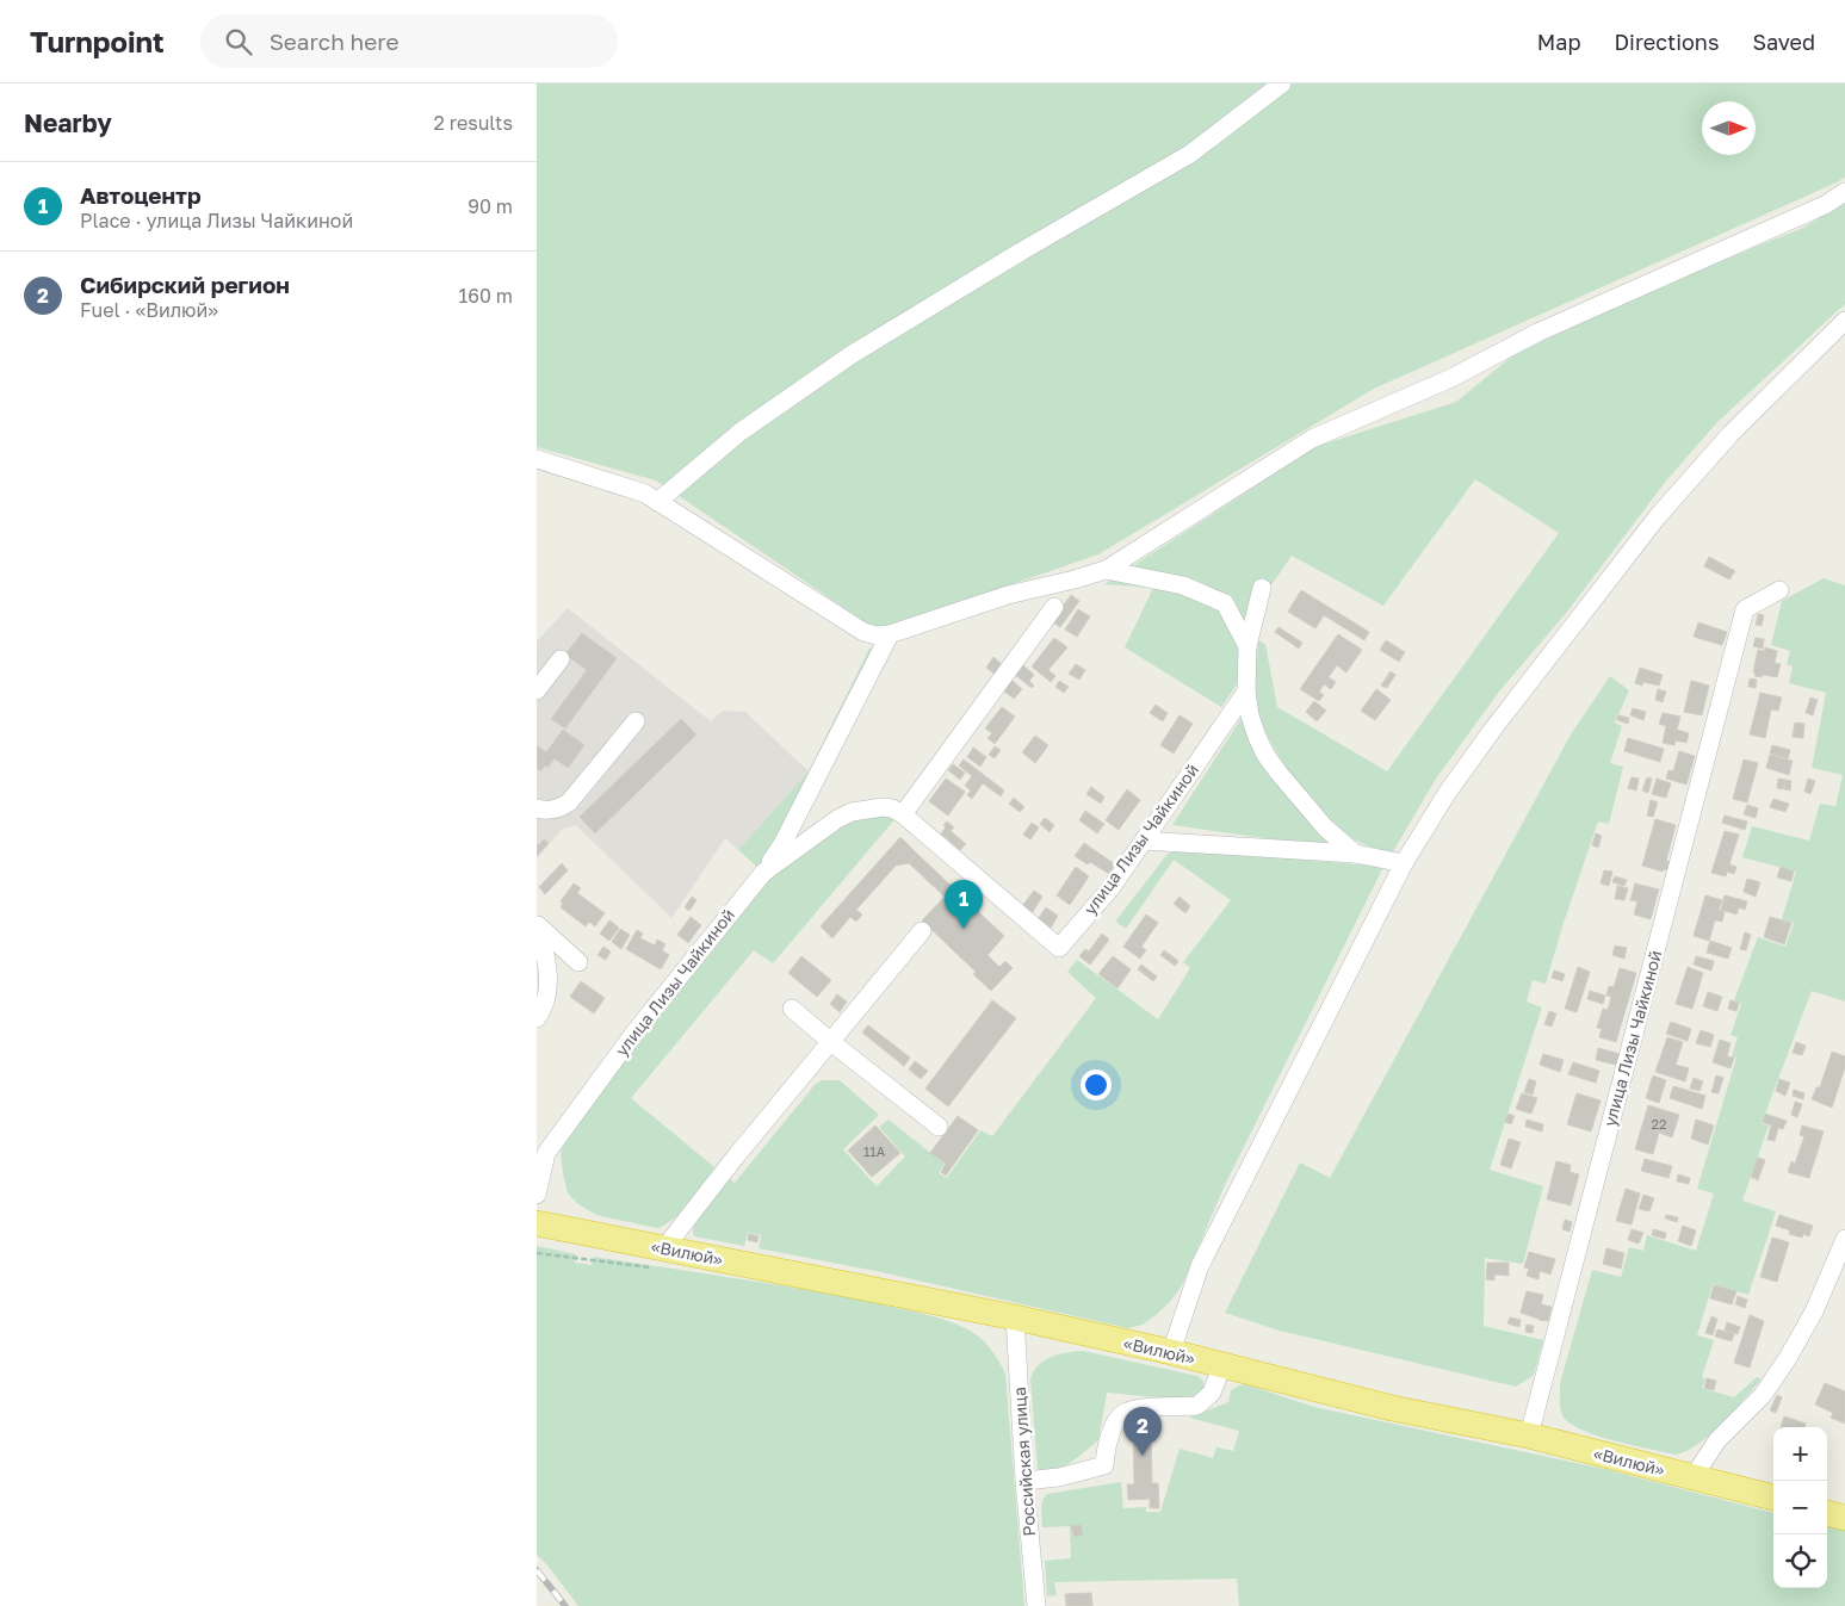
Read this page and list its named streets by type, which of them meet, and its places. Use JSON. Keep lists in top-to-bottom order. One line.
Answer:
{"streets":{"highway":["«Вилюй»"],"street":["улица Лизы Чайкиной","Российская улица"]},"crossings":[["улица Лизы Чайкиной","«Вилюй»"],["«Вилюй»","Российская улица"]],"house_numbers":["22","11А"],"north":"right","page":{"header":"Turnpoint","search":"Search here","nav":["Map","Directions","Saved"],"heading":["Nearby","2 results"],"list":[{"mark":"1","name":"Автоцентр","note":"Place · улица Лизы Чайкиной","value":"90 m"},{"mark":"2","name":"Сибирский регион","note":"Fuel · «Вилюй»","value":"160 m"}],"pins":["1","2"],"map_buttons":["+","−"]}}
